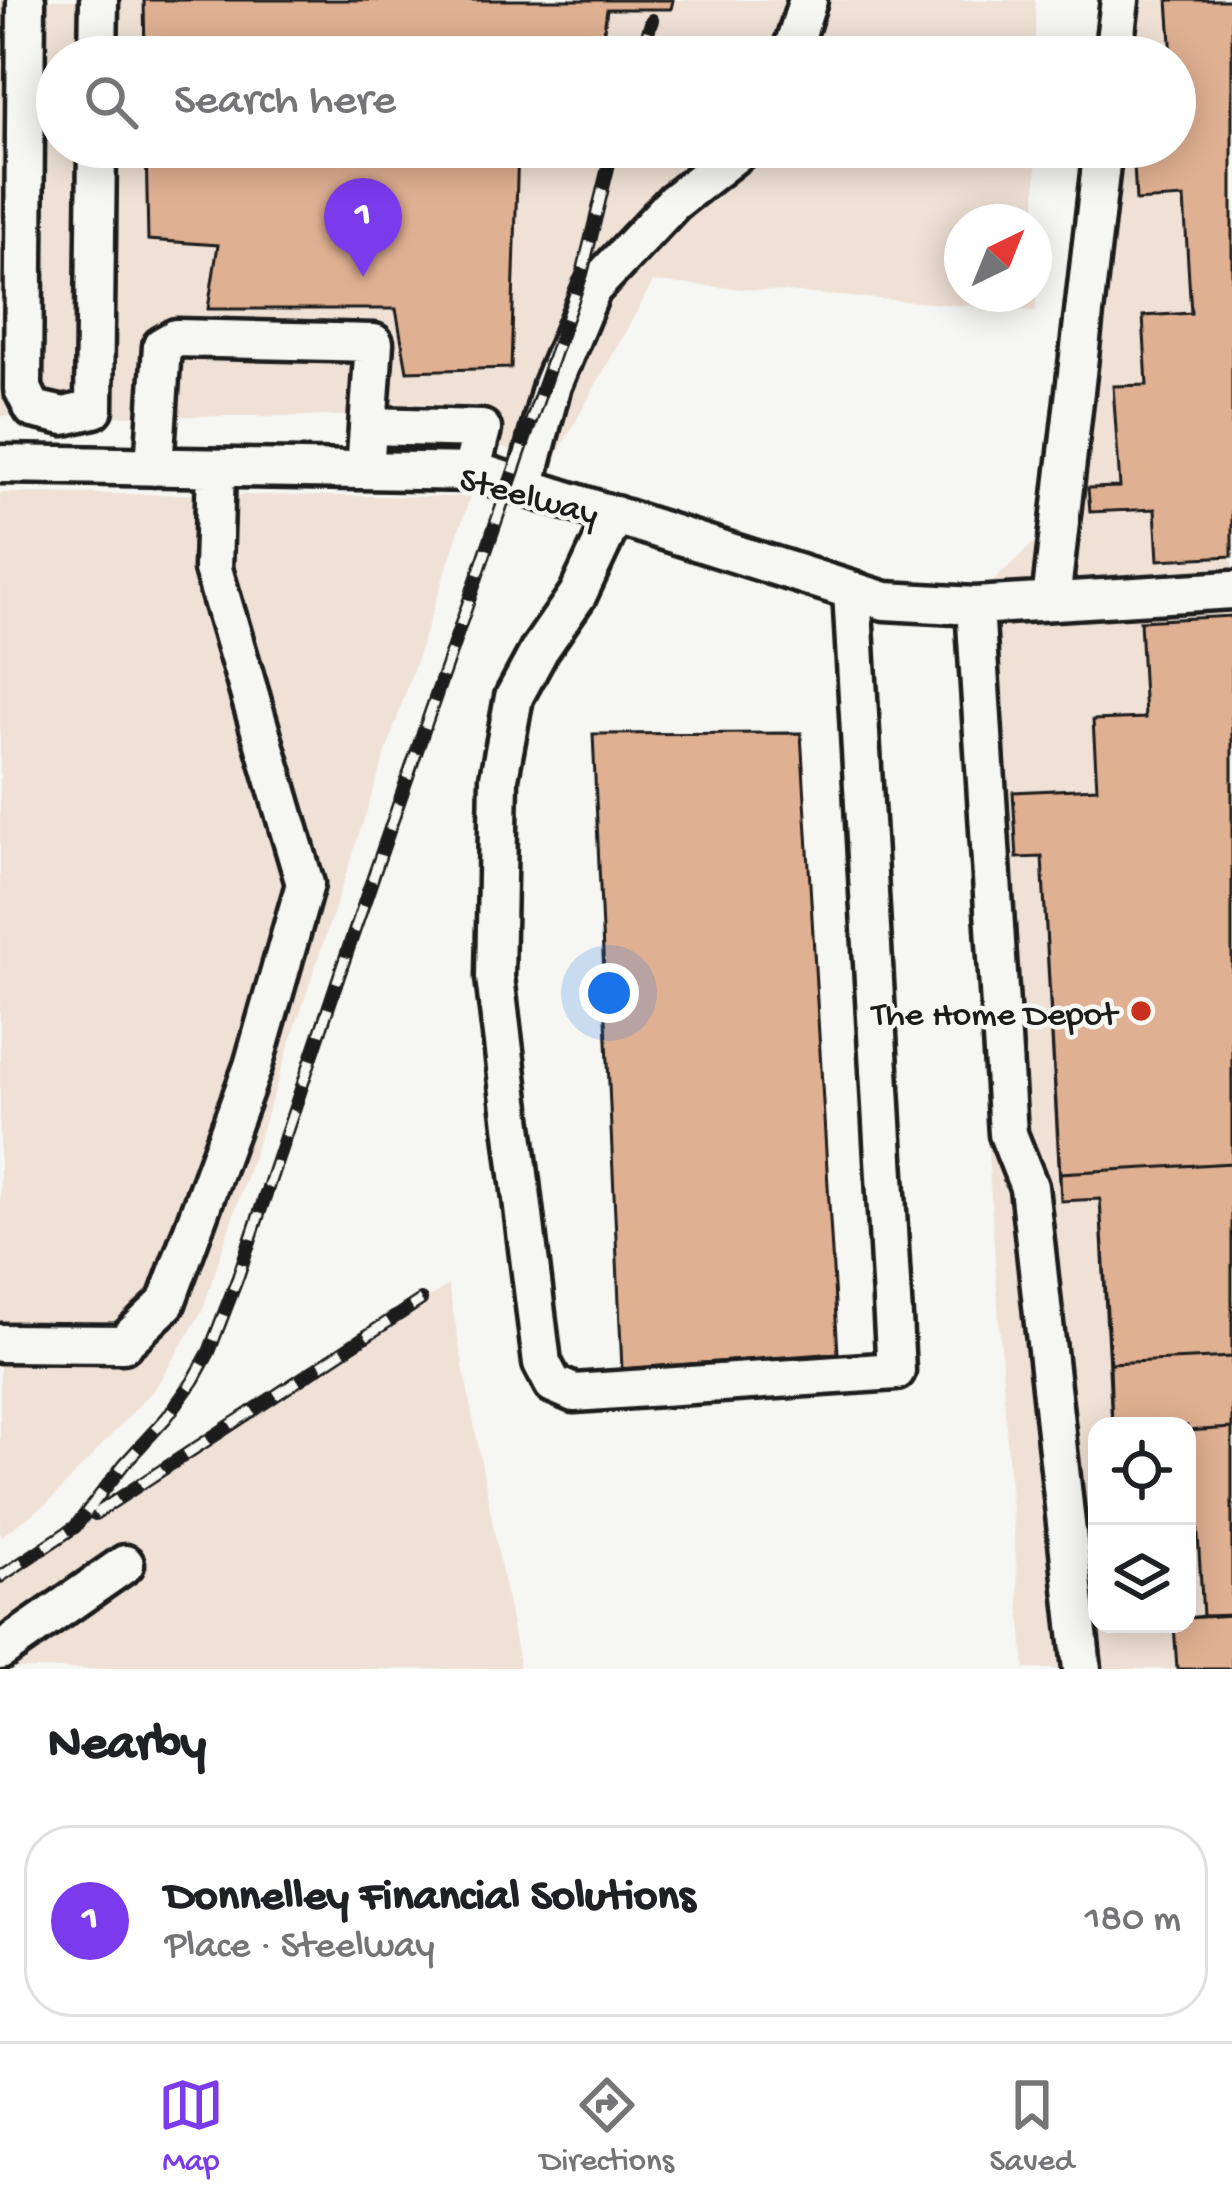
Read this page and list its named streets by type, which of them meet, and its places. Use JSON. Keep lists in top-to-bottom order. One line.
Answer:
{"streets":{"street":["Steelway"]},"places":["The Home Depot"],"north":"top right","page":{"search":"Search here","pins":"1","heading":"Nearby","list":[{"mark":"1","name":"Donnelley Financial Solutions","note":"Place · Steelway","value":"180 m"}],"nav":["Map","Directions","Saved"]}}
